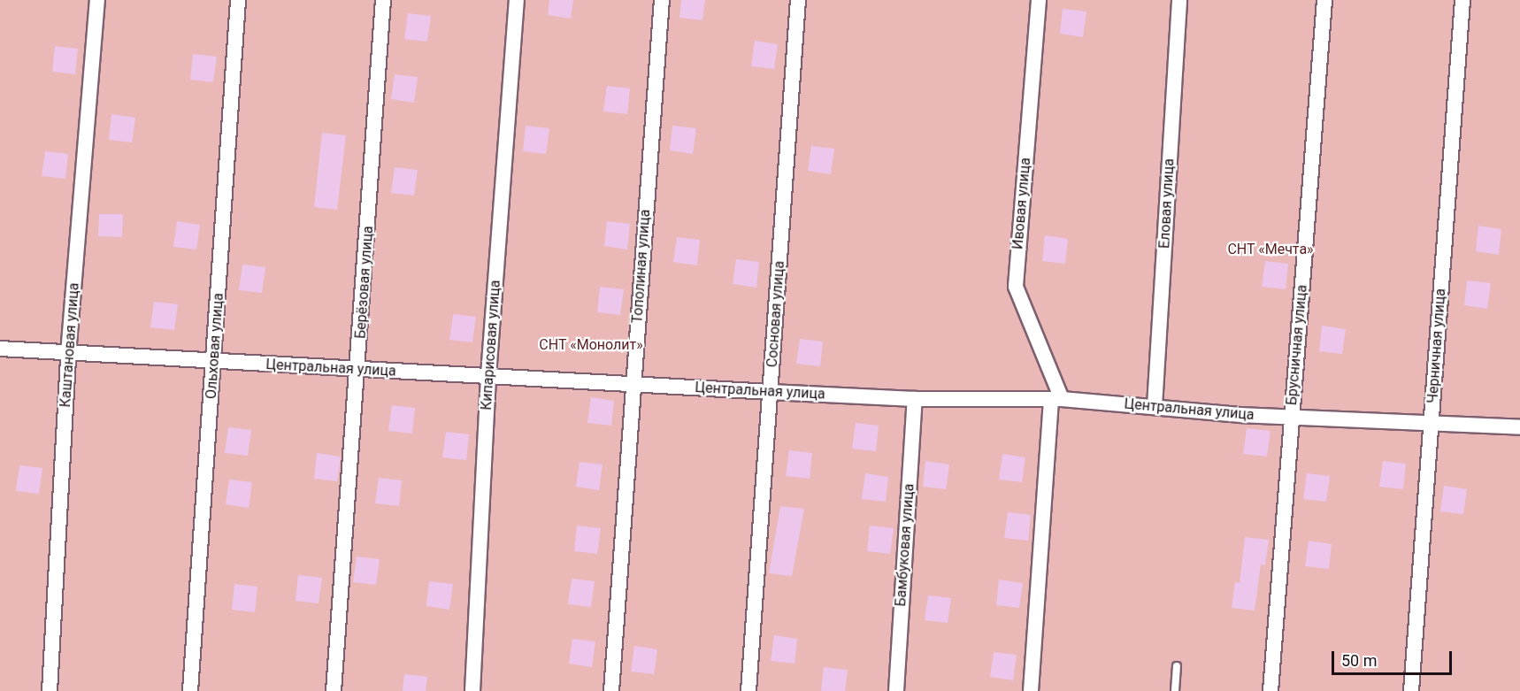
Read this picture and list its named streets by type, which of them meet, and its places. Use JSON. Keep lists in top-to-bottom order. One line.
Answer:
{"streets":{"street":["Ивовая улица","Еловая улица","Тополиная улица","Берёзовая улица","Сосновая улица","Каштановая улица","Кипарисовая улица","Брусничная улица","Ольховая улица","Черничная улица","Центральная улица","Бамбуковая улица"]},"crossings":[["Ивовая улица","Центральная улица"],["Еловая улица","Центральная улица"],["Тополиная улица","Центральная улица"],["Берёзовая улица","Центральная улица"],["Сосновая улица","Центральная улица"],["Каштановая улица","Центральная улица"],["Кипарисовая улица","Центральная улица"],["Брусничная улица","Центральная улица"],["Ольховая улица","Центральная улица"],["Черничная улица","Центральная улица"],["Центральная улица","Бамбуковая улица"]],"parks":["СНТ «Мечта»","СНТ «Монолит»"],"scale_bar":"50 m"}
